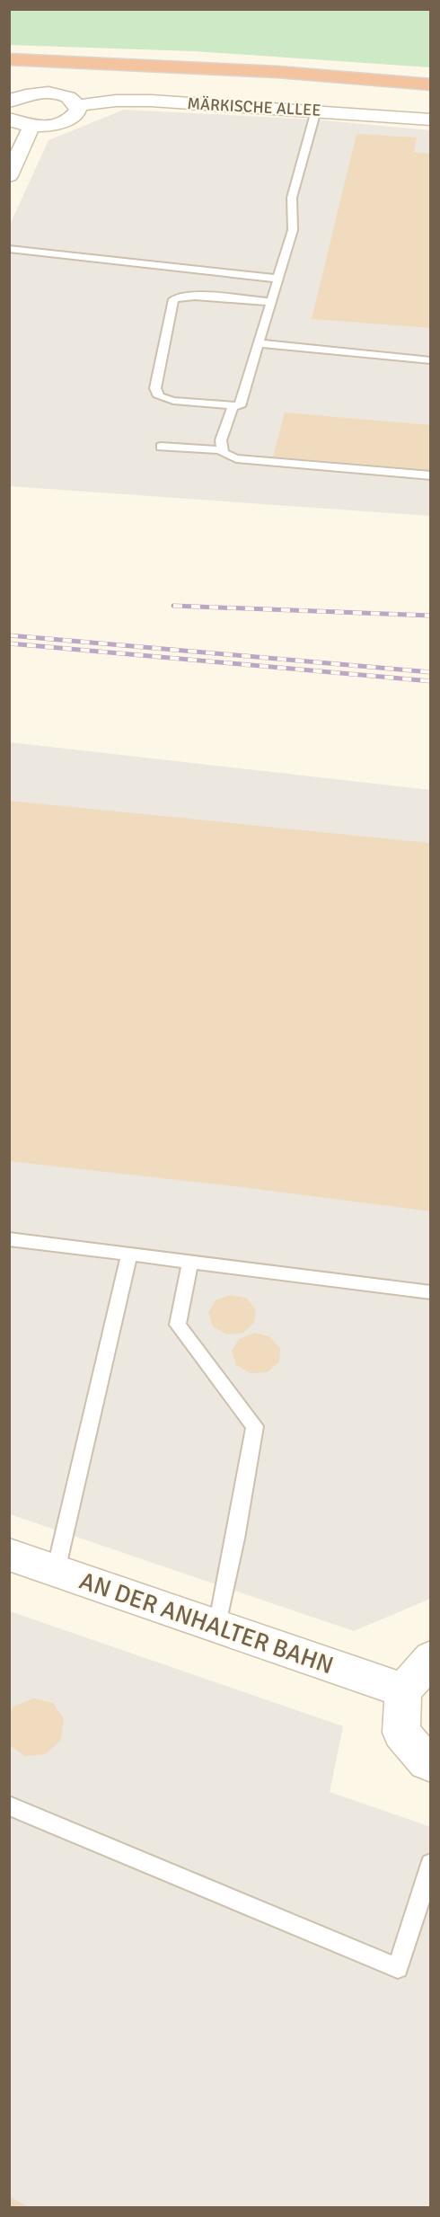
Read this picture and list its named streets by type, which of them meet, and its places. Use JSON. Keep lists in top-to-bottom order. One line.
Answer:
{"streets":{"street":["MÄRKISCHE ALLEE","AN DER ANHALTER BAHN"]}}
